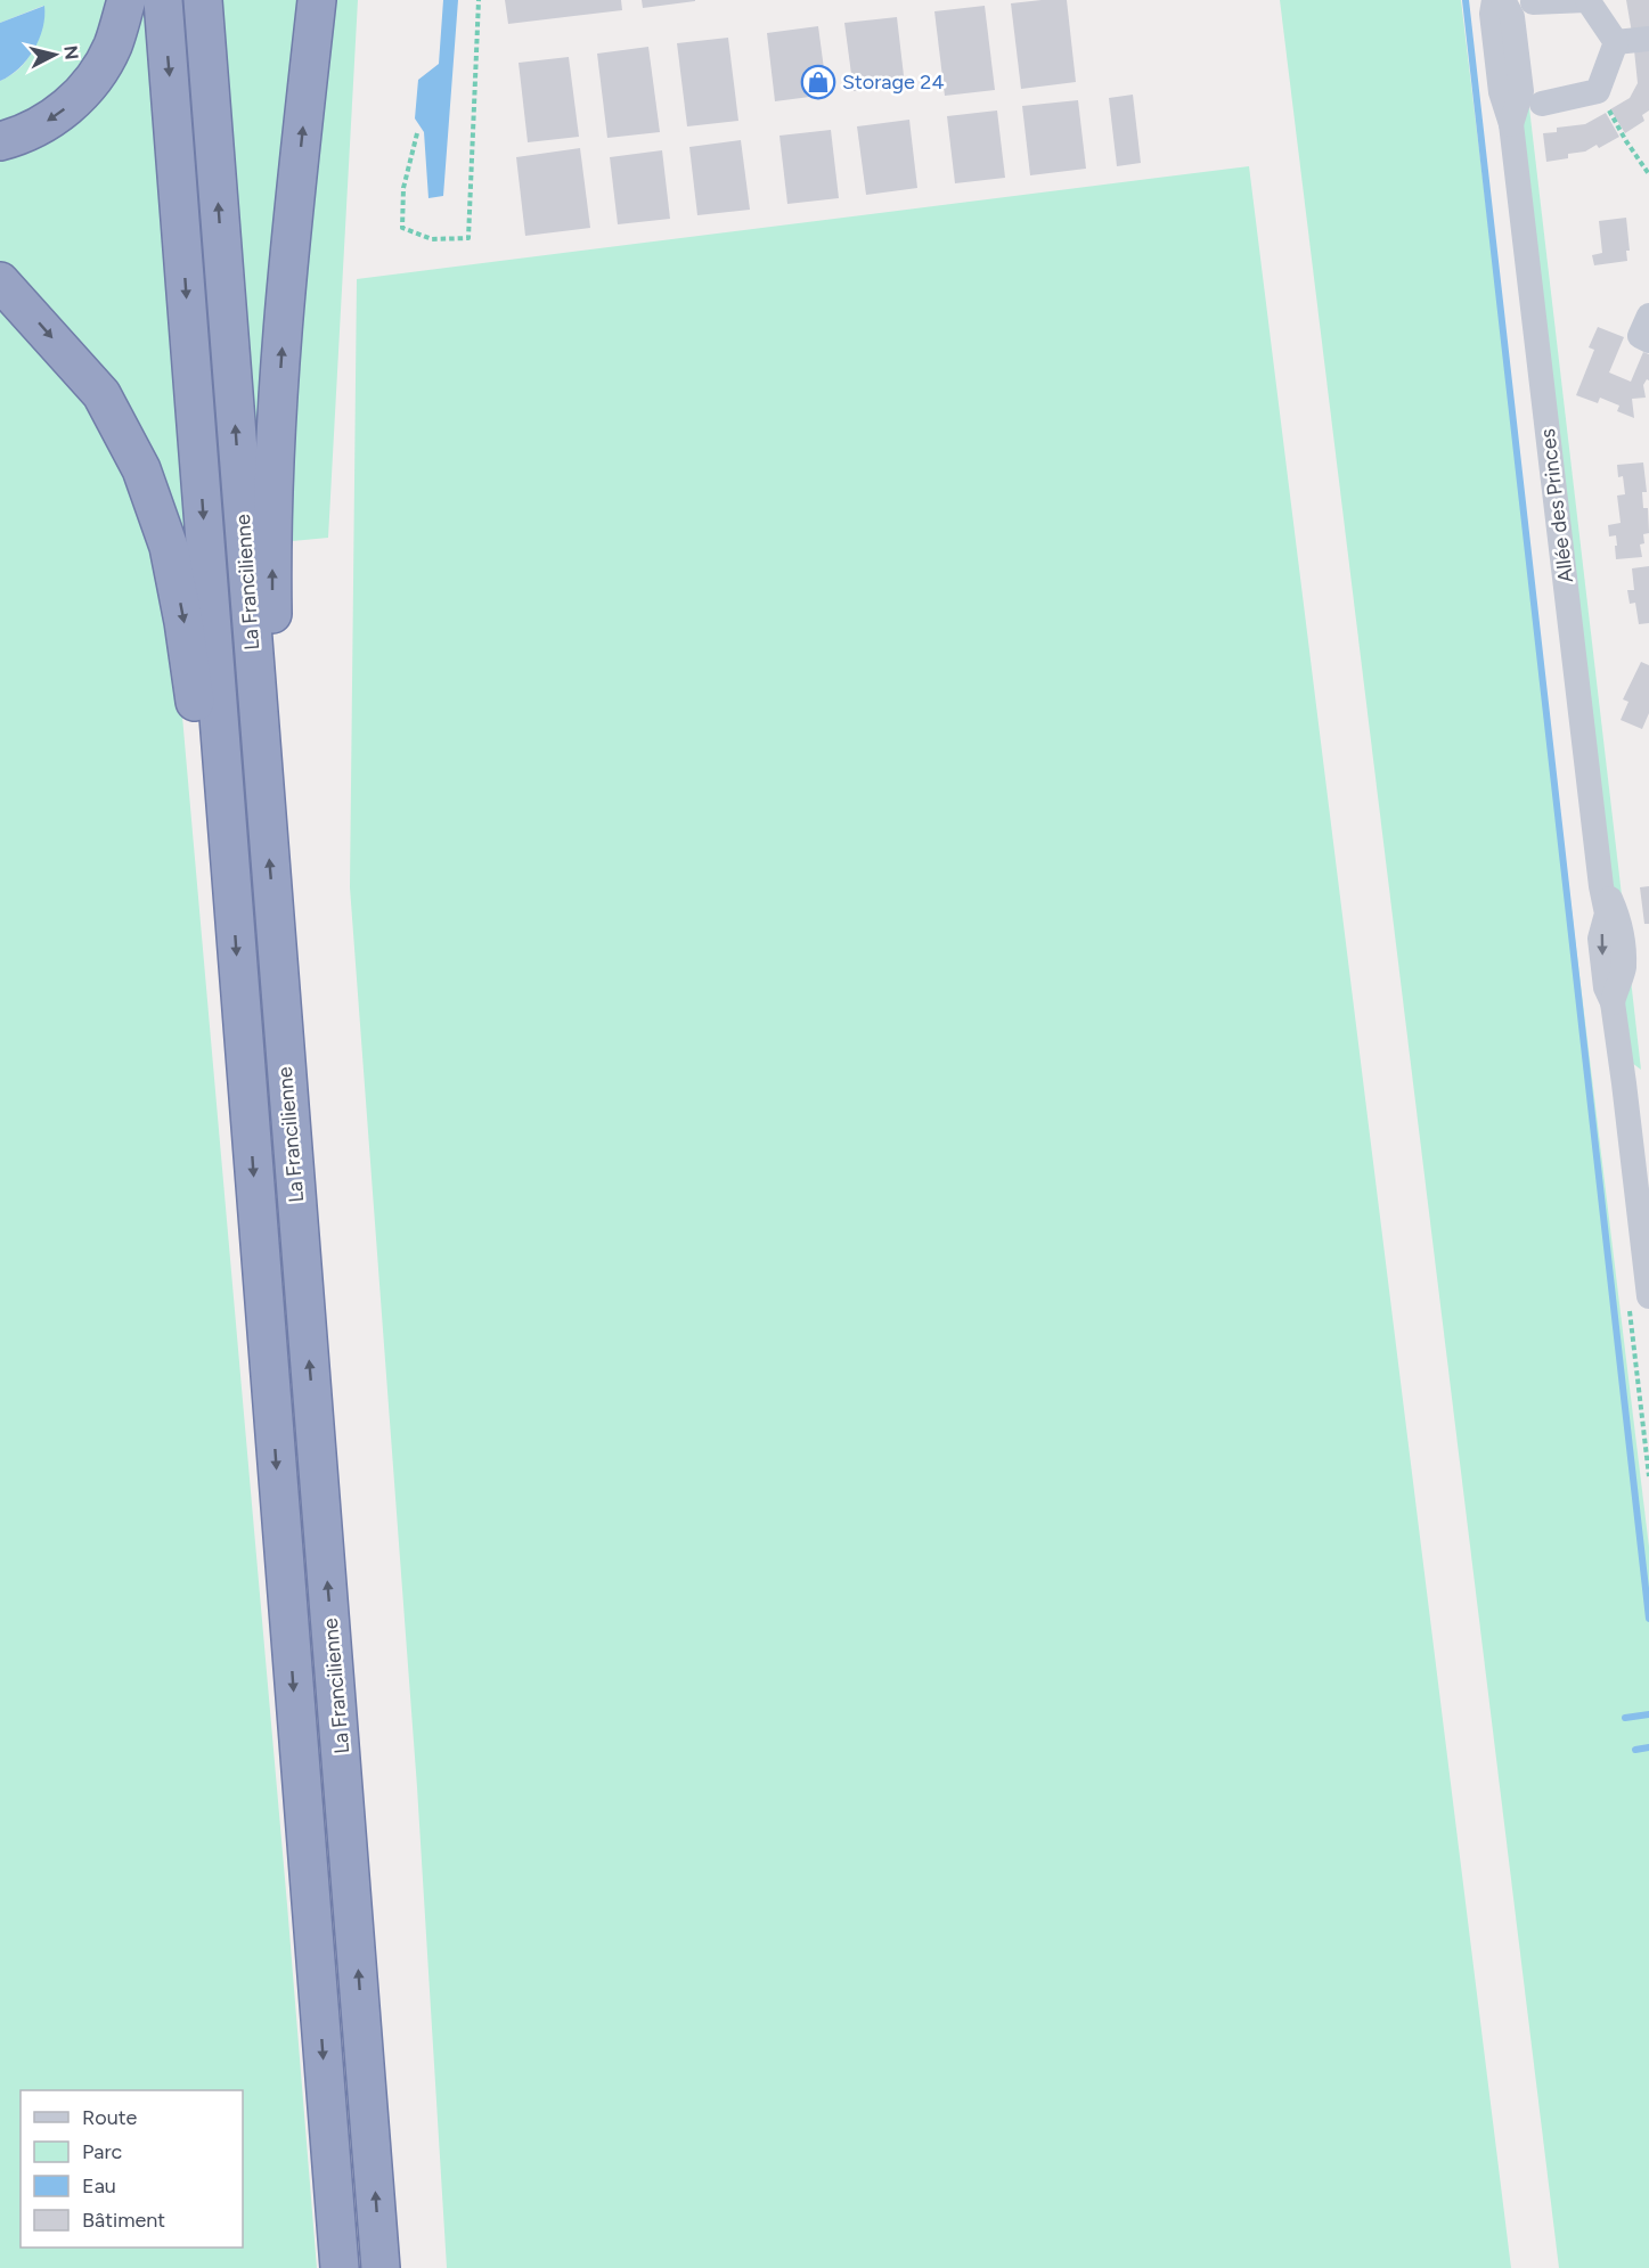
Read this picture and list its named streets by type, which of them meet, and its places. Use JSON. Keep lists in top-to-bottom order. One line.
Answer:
{"streets":{"highway":["La Francilienne"],"street":["Allée des Princes"]},"places":{"shop":["Storage 24"]},"legend":["Route","Parc","Eau","Bâtiment"],"north":"right"}
